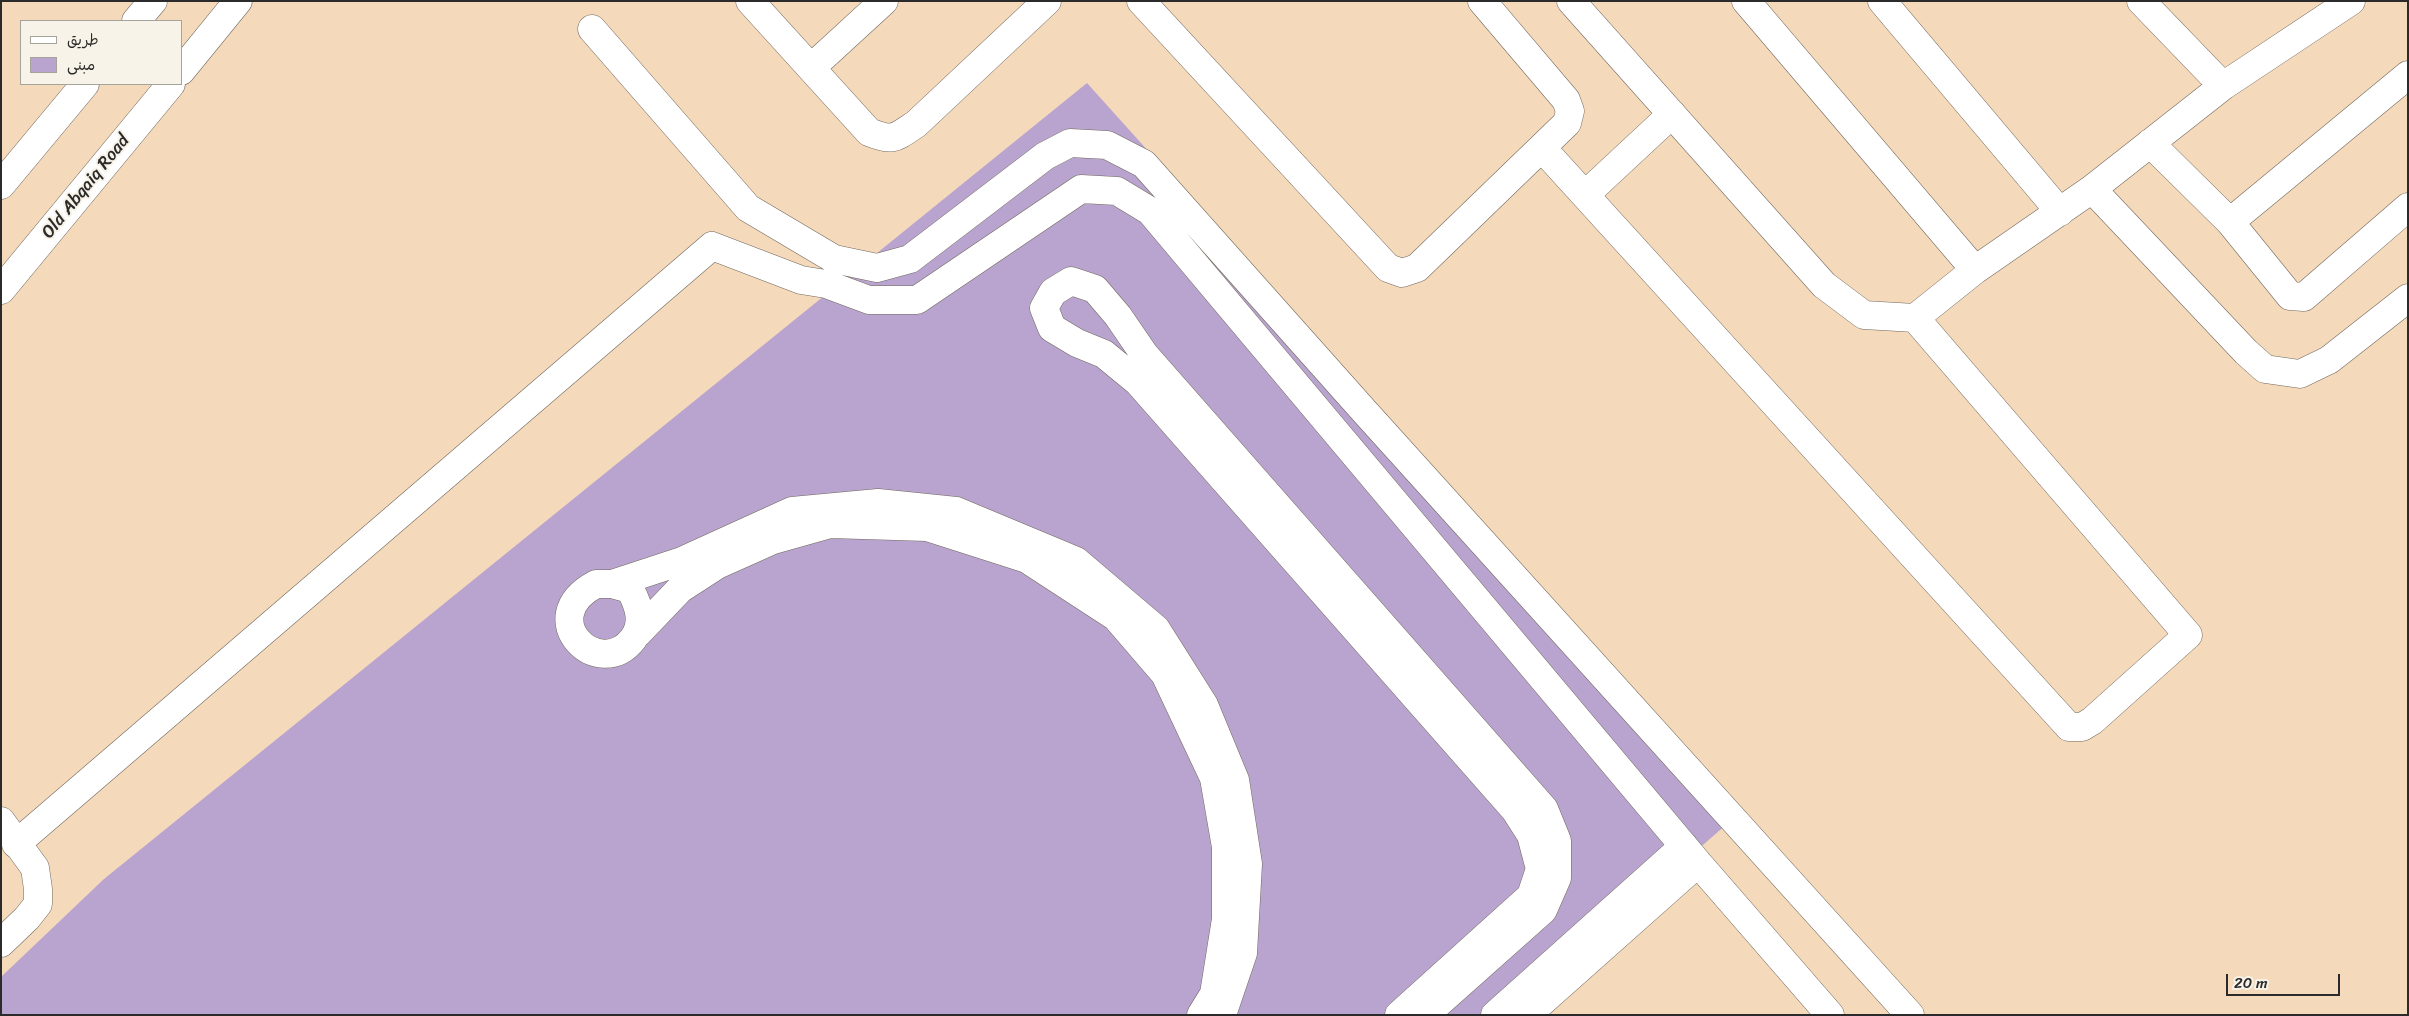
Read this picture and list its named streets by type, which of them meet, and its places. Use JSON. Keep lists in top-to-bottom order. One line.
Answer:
{"streets":{"main road":["Old Abqaiq Road"]},"legend":["طريق","مبنى"],"scale_bar":"20 m"}
